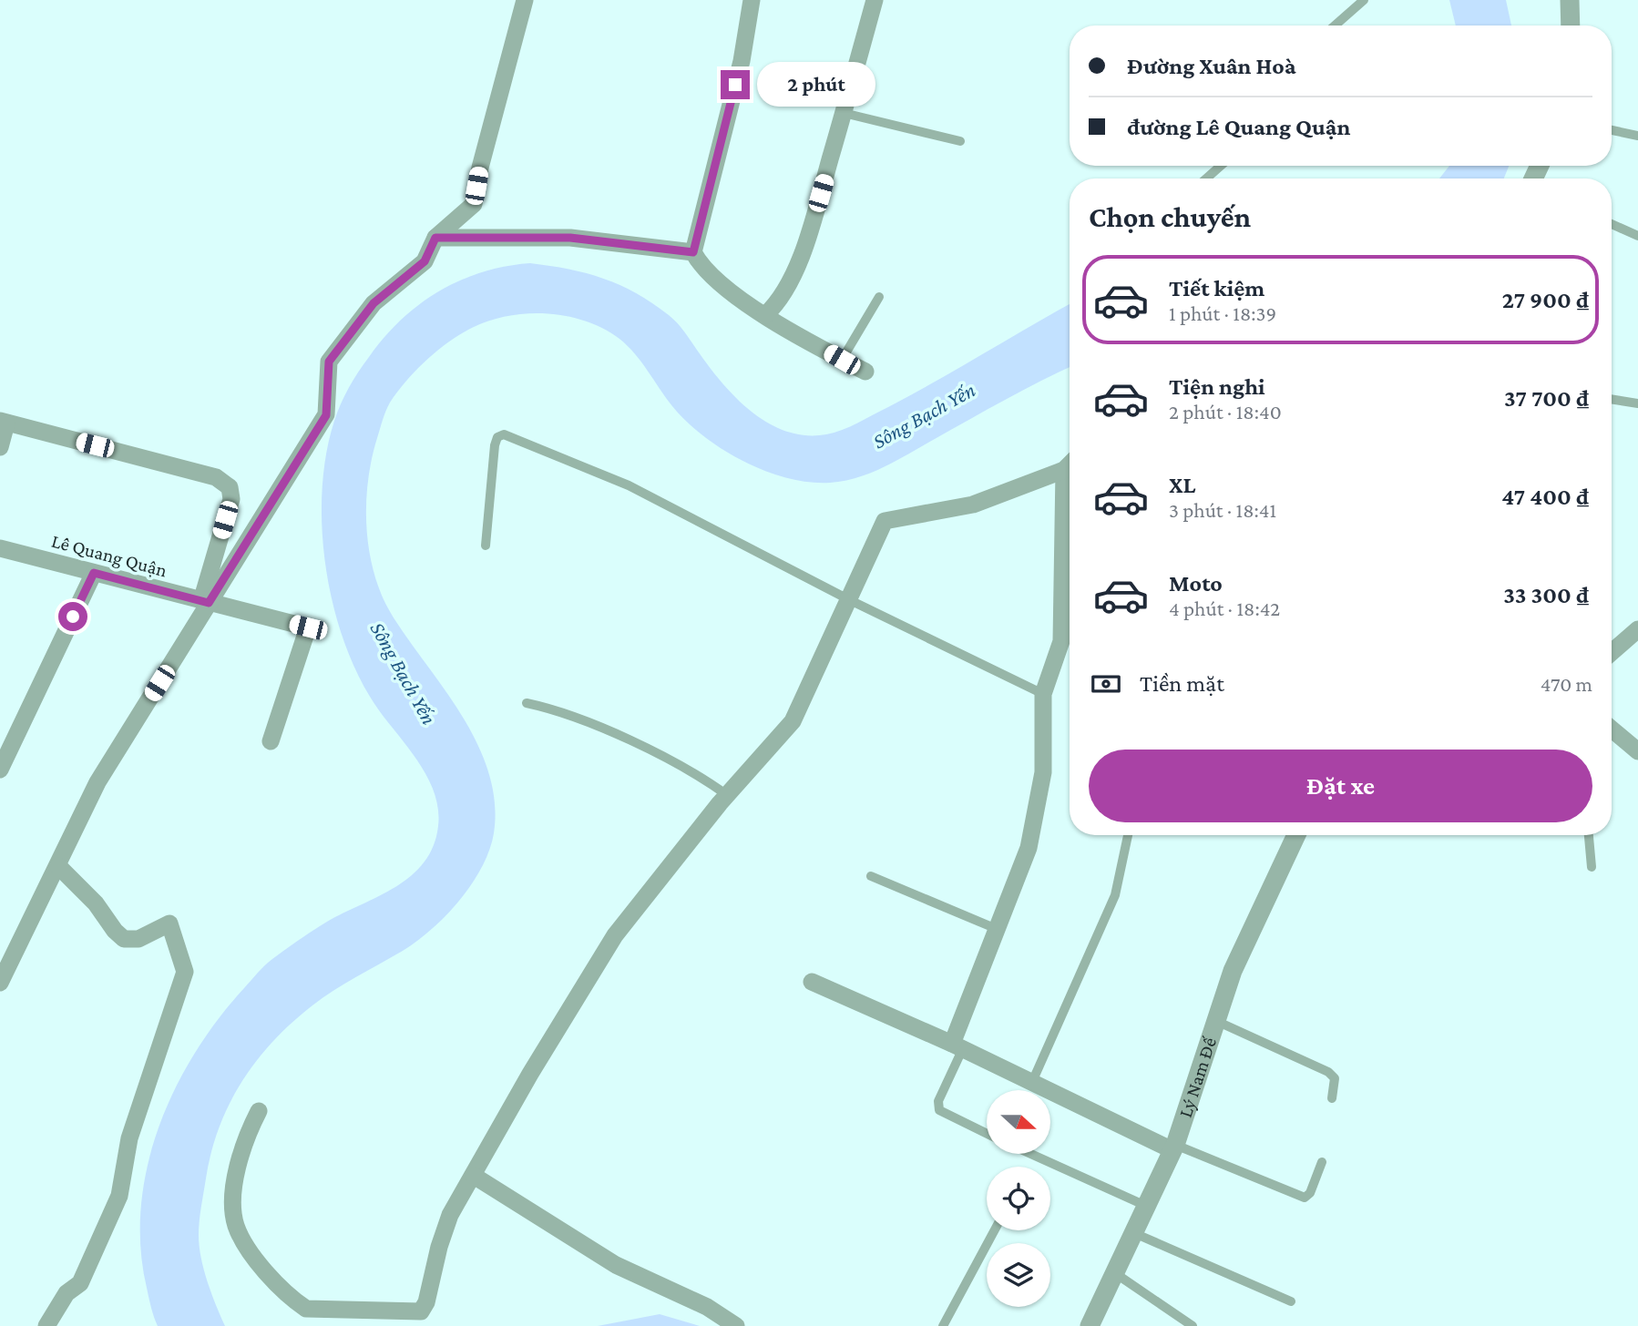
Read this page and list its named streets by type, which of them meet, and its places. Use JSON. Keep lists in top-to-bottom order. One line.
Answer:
{"streets":{"street":["Lê Quang Quận","Lý Nam Đế"]},"water":["Sông Bạch Yến"],"north":"right","page":{"banner":["Đường Xuân Hoà","đường Lê Quang Quận"],"bubble":"2 phút","heading":"Chọn chuyến","list":[{"name":"Tiết kiệm","note":"1 phút · 18:39","value":"27 900 ₫"},{"name":"Tiện nghi","note":"2 phút · 18:40","value":"37 700 ₫"},{"name":"XL","note":"3 phút · 18:41","value":"47 400 ₫"},{"name":"Moto","note":"4 phút · 18:42","value":"33 300 ₫"}],"pay":["Tiền mặt","470 m"],"buttons":"Đặt xe"}}
